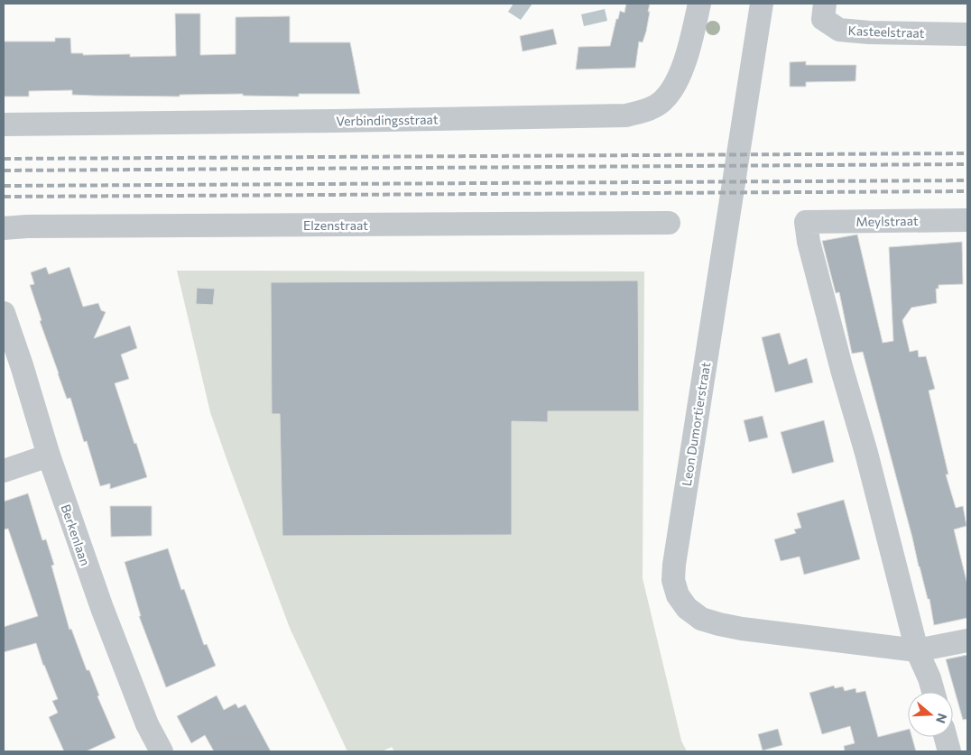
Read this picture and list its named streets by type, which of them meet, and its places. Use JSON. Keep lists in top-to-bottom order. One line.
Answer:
{"streets":{"street":["Kasteelstraat","Verbindingsstraat","Meylstraat","Elzenstraat","Leon Dumortierstraat","Berkenlaan"]},"crossings":[["Meylstraat","Leon Dumortierstraat"]],"north":"right"}
